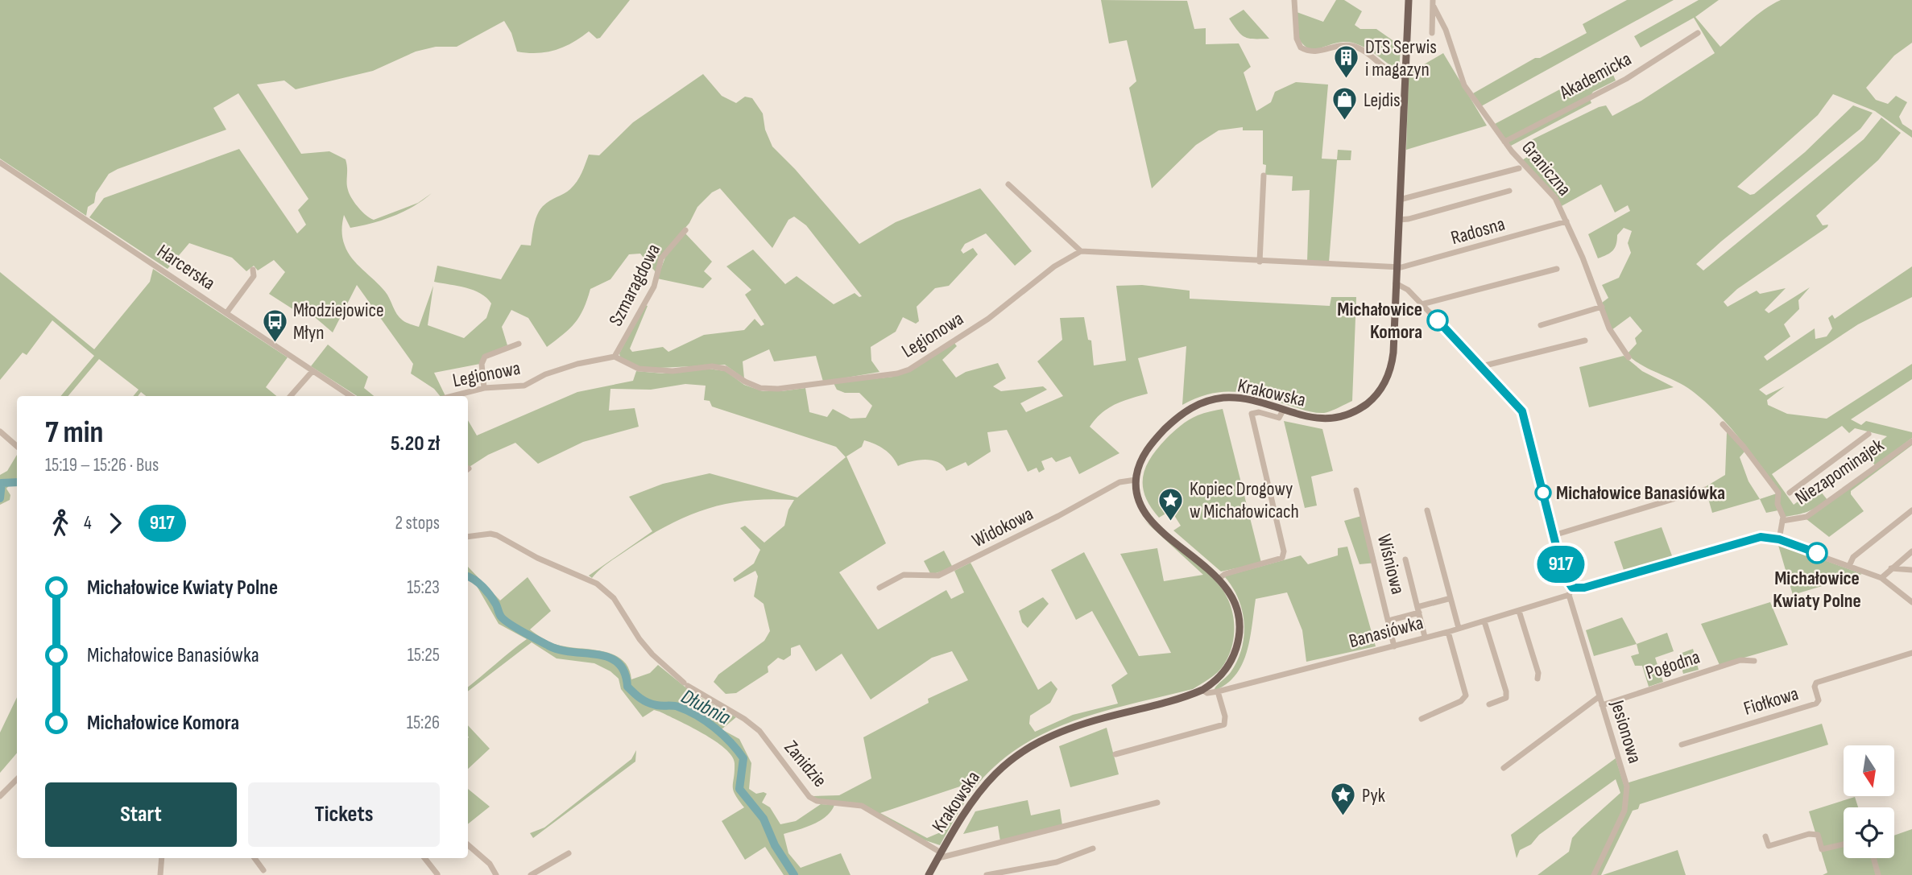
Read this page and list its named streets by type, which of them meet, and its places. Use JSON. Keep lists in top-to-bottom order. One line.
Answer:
{"streets":{"main road":["Krakowska"],"street":["Akademicka","Graniczna","Radosna","Harcerska","Szmaragdowa","Legionowa","Niezapominajek","Widokowa","Wiśniowa","Banasiówka","Pogodna","Fiołkowa","Jesionowa","Zanidzie"]},"crossings":[["Akademicka","Graniczna"],["Graniczna","Radosna"],["Radosna","Krakowska"],["Szmaragdowa","Legionowa"],["Krakowska","Widokowa"],["Krakowska","Banasiówka"],["Krakowska","Zanidzie"],["Wiśniowa","Banasiówka"],["Banasiówka","Jesionowa"],["Pogodna","Jesionowa"]],"water":["Dłubnia"],"places":{"building":["DTS Serwis i magazyn"],"shop":["Lejdis"],"other":["Michałowice Komora","Michałowice Banasiówka","Michałowice Kwiaty Polne"],"bus stop":["Młodziejowice Młyn"],"place":["Kopiec Drogowy w Michałowicach","Pyk"]},"lines":["bus line 917"],"north":"bottom","page":{"on_map":"917","heading":["7 min","15:19 – 15:26 · Bus","5.20 zł"],"legs":["4","917","2 stops"],"list":[{"name":"Michałowice Kwiaty Polne","value":"15:23"},{"name":"Michałowice Banasiówka","value":"15:25"},{"name":"Michałowice Komora","value":"15:26"}],"buttons":["Start","Tickets"]}}
